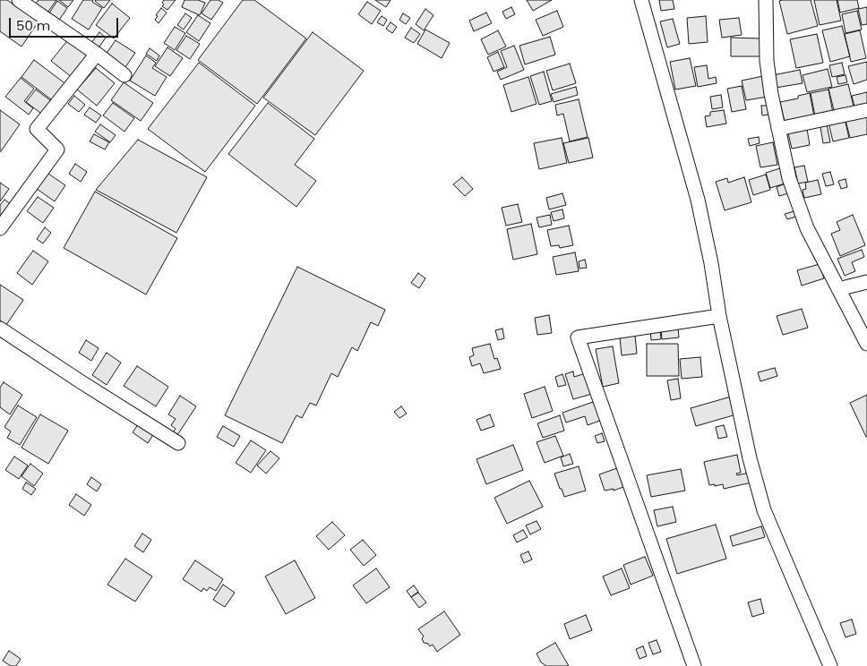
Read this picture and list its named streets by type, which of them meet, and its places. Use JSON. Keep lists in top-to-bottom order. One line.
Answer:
{"scale_bar":"50 m"}
